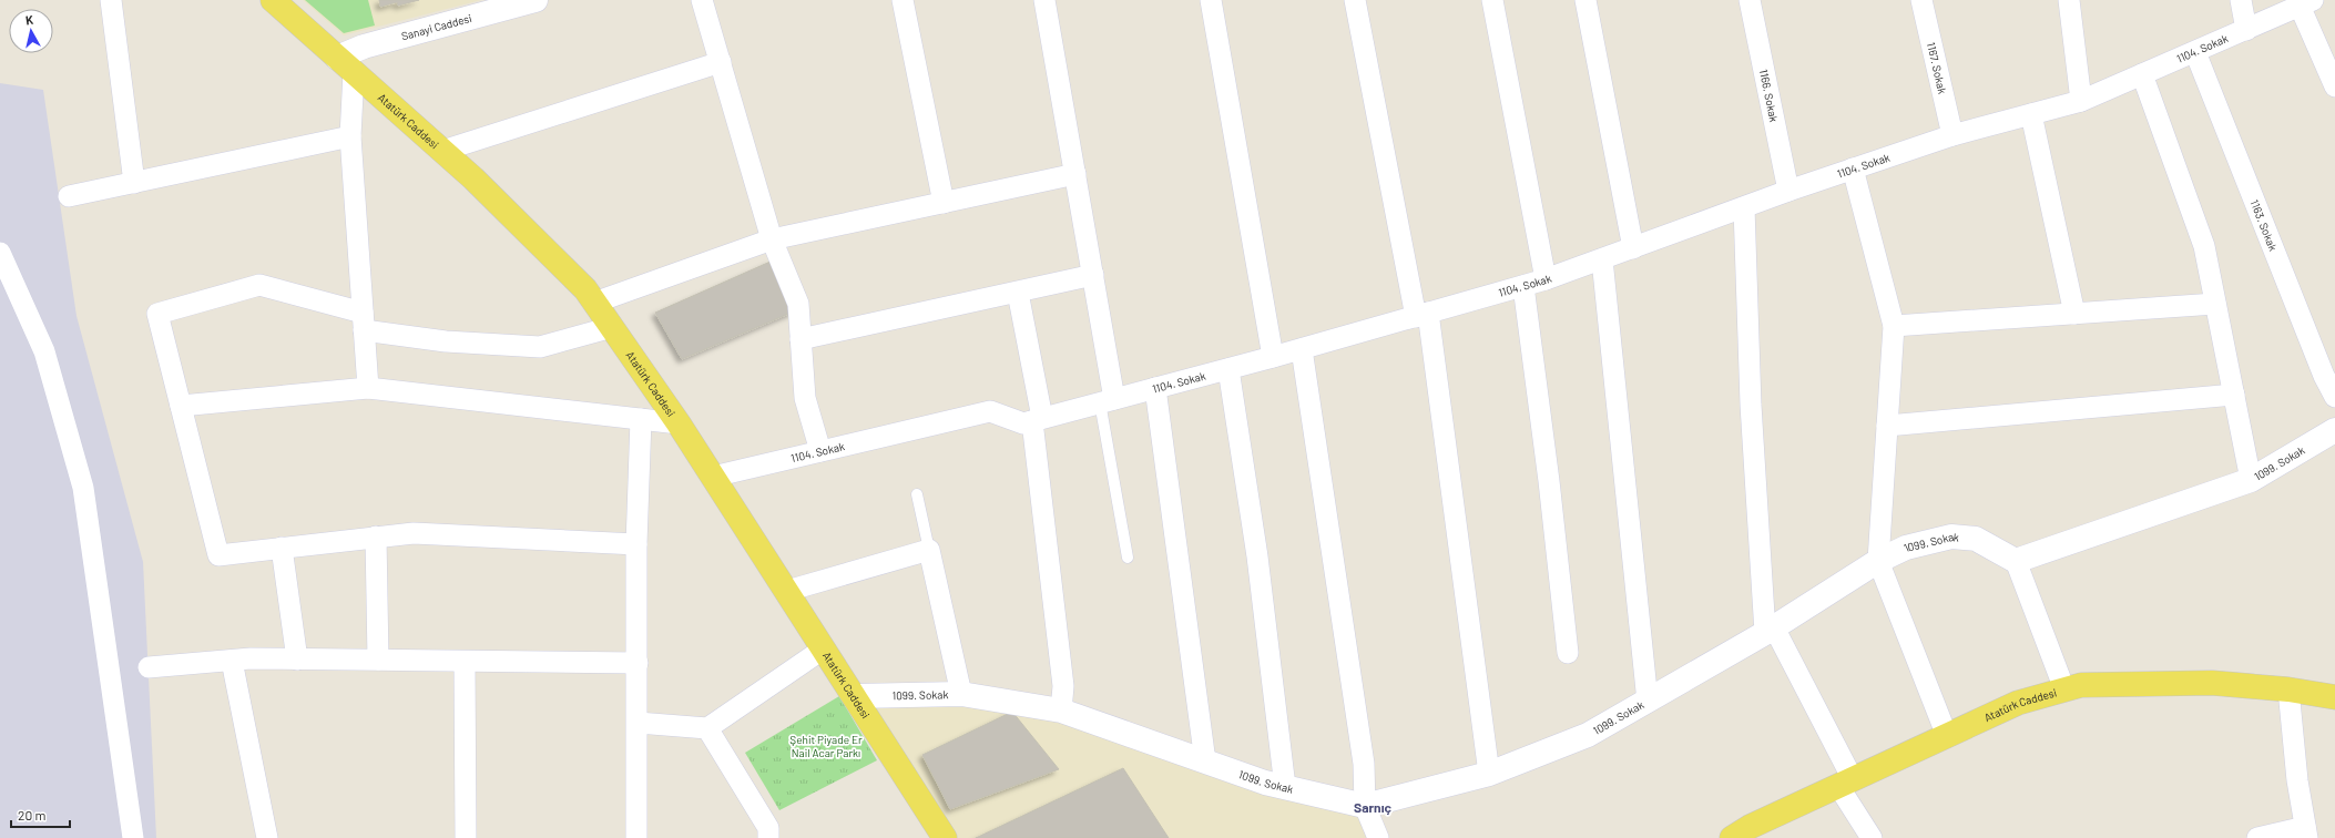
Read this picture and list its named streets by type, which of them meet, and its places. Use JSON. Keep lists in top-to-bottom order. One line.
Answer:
{"streets":{"main road":["Atatürk Caddesi"],"street":["Sanayi Caddesi","1104. Sokak","1167. Sokak","1166. Sokak","1163. Sokak","1099. Sokak"]},"crossings":[["Sanayi Caddesi","Atatürk Caddesi"],["1104. Sokak","1167. Sokak"],["1104. Sokak","1166. Sokak"],["1104. Sokak","Atatürk Caddesi"],["1104. Sokak","1163. Sokak"],["Atatürk Caddesi","1099. Sokak"]],"districts":["Sarnıç"],"parks":["Şehit Piyade Er Nail Acar Parkı"],"scale_bar":"20 m","north":"top"}
